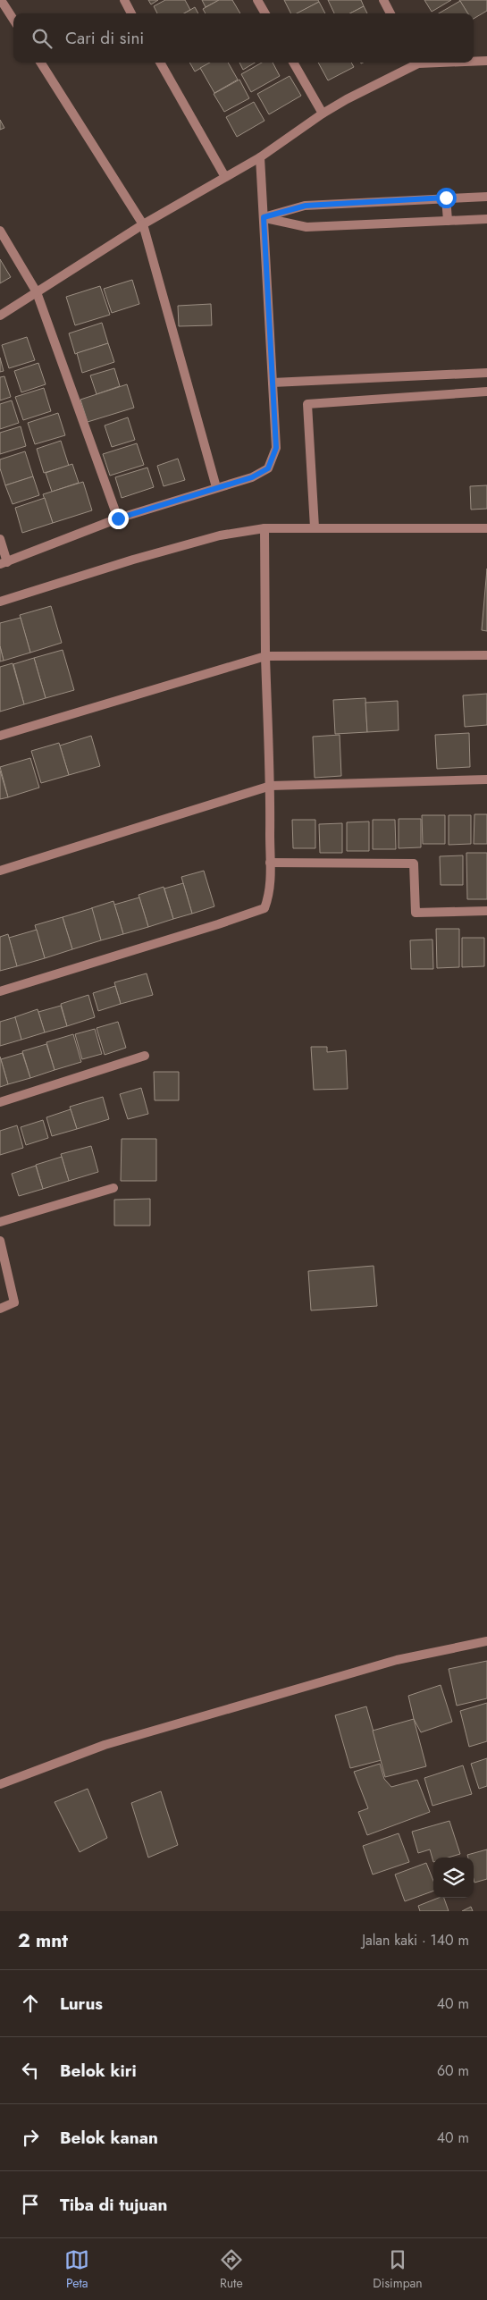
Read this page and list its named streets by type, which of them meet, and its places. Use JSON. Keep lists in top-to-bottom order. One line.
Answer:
{"page":{"search":"Cari di sini","heading":["2 mnt","Jalan kaki · 140 m"],"list":[["Lurus","40 m"],["Belok kiri","60 m"],["Belok kanan","40 m"],"Tiba di tujuan"],"nav":["Peta","Rute","Disimpan"]}}
